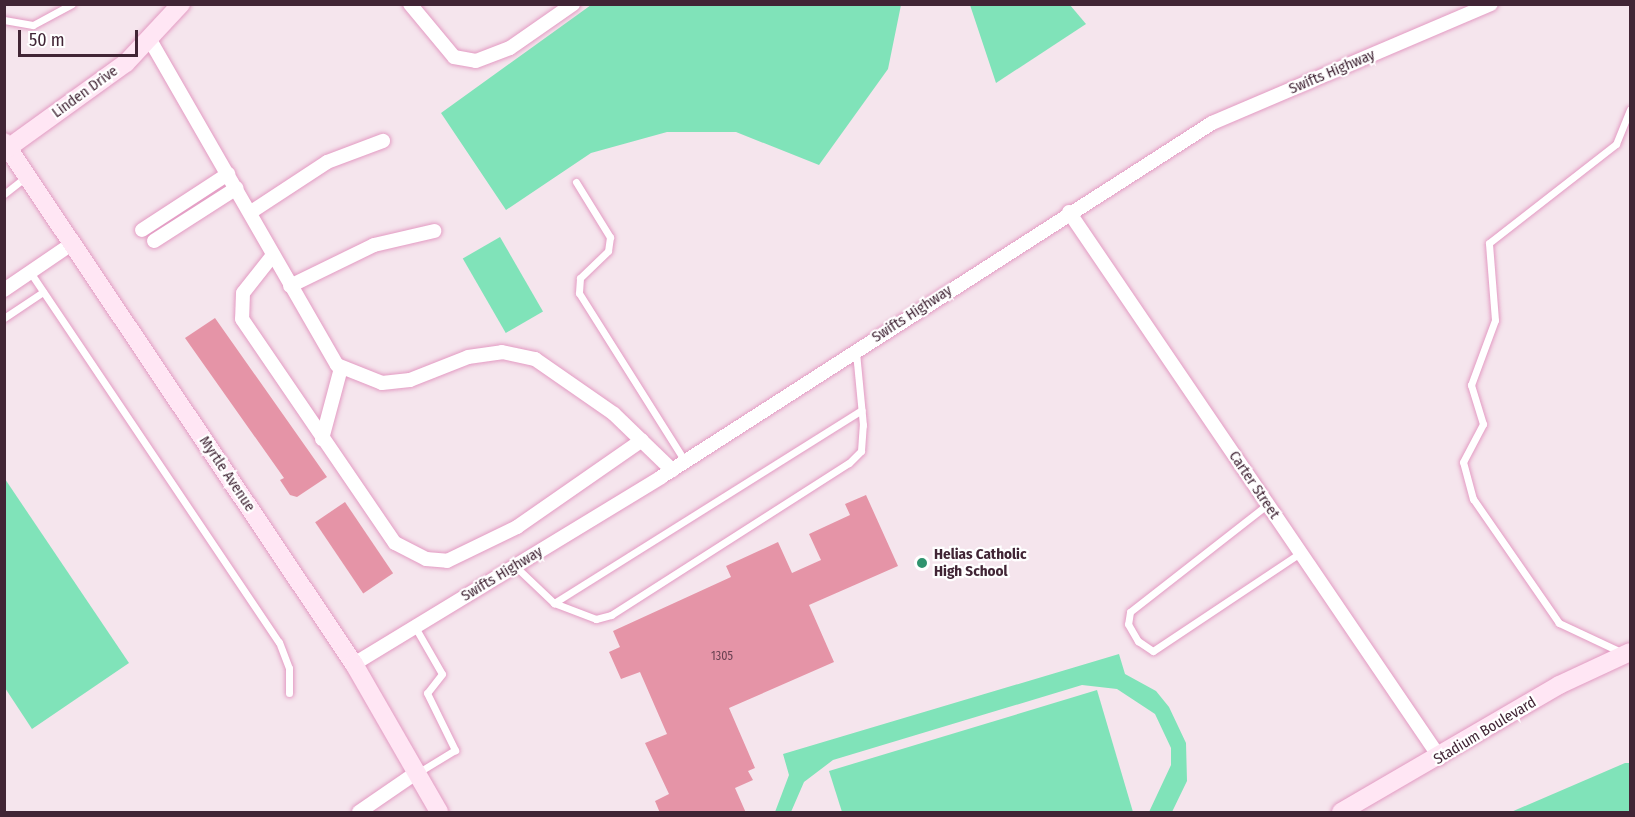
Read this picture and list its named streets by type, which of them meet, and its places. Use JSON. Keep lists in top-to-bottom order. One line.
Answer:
{"streets":{"street":["Swifts Highway","Linden Drive","Myrtle Avenue","Carter Street","Stadium Boulevard"]},"crossings":[["Swifts Highway","Myrtle Avenue"],["Swifts Highway","Carter Street"],["Linden Drive","Myrtle Avenue"],["Carter Street","Stadium Boulevard"]],"places":["Helias Catholic High School"],"house_numbers":["1305"],"scale_bar":"50 m"}
